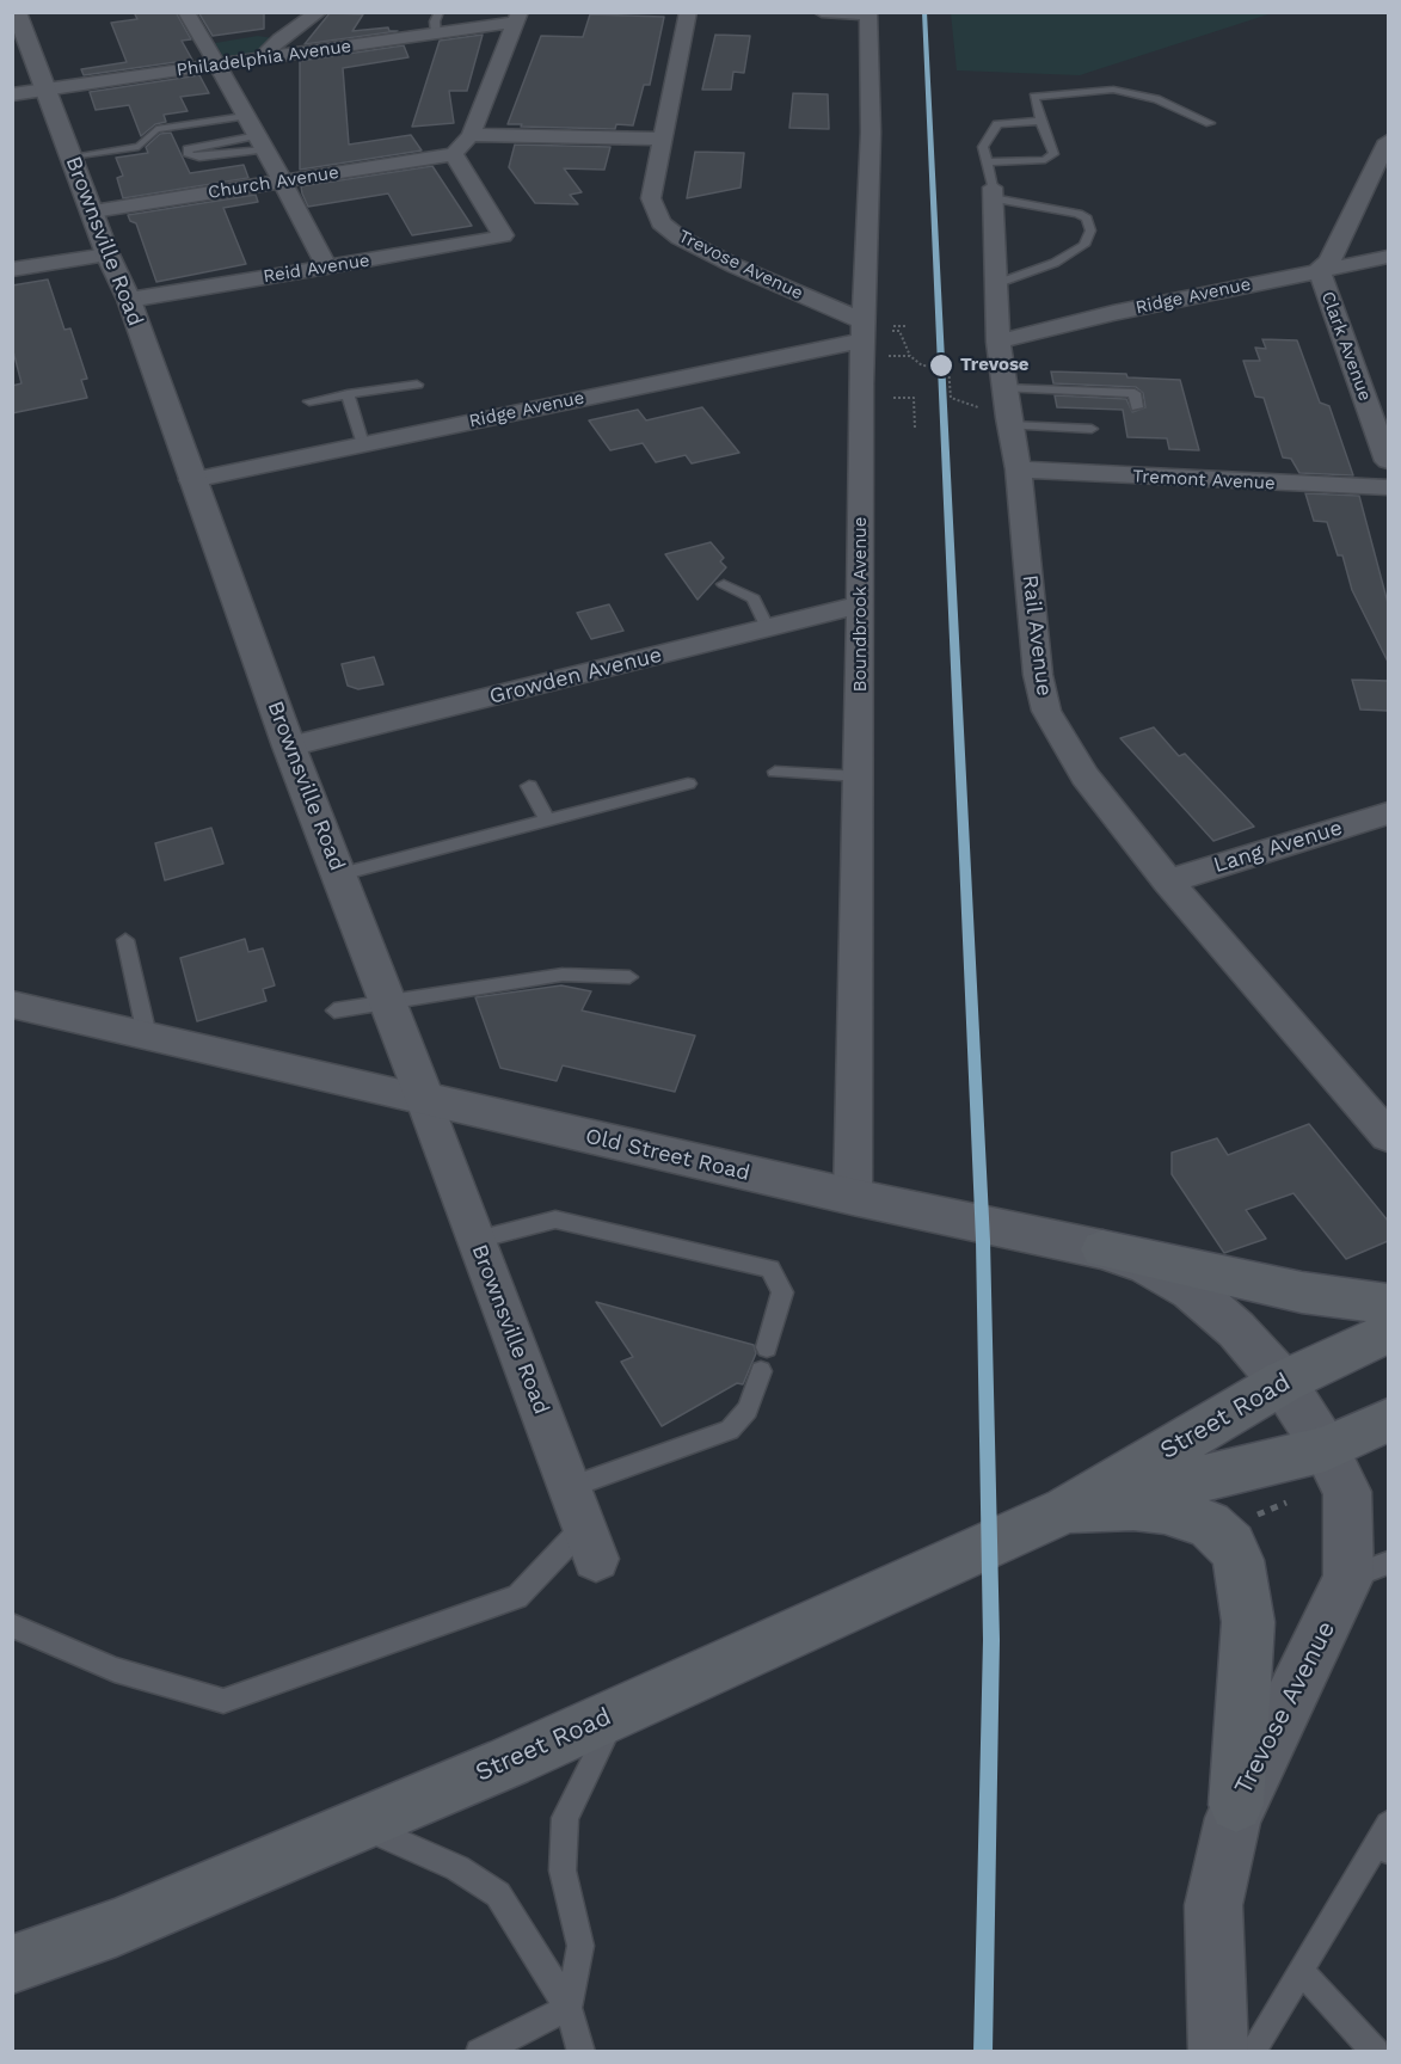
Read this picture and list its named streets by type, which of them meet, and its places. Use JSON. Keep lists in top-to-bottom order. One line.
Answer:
{"streets":{"main road":["Street Road"],"street":["Philadelphia Avenue","Church Avenue","Brownsville Road","Trevose Avenue","Reid Avenue","Ridge Avenue","Clark Avenue","Tremont Avenue","Boundbrook Avenue","Rail Avenue","Growden Avenue","Lang Avenue","Old Street Road"]},"crossings":[["Philadelphia Avenue","Brownsville Road"],["Church Avenue","Brownsville Road"],["Church Avenue","Reid Avenue"],["Brownsville Road","Reid Avenue"],["Brownsville Road","Ridge Avenue"],["Brownsville Road","Growden Avenue"],["Brownsville Road","Old Street Road"],["Trevose Avenue","Ridge Avenue"],["Trevose Avenue","Boundbrook Avenue"],["Trevose Avenue","Old Street Road"],["Trevose Avenue","Street Road"],["Ridge Avenue","Clark Avenue"],["Ridge Avenue","Boundbrook Avenue"],["Ridge Avenue","Rail Avenue"],["Tremont Avenue","Rail Avenue"],["Boundbrook Avenue","Growden Avenue"],["Boundbrook Avenue","Old Street Road"],["Rail Avenue","Lang Avenue"],["Old Street Road","Street Road"]],"places":["Trevose"]}
